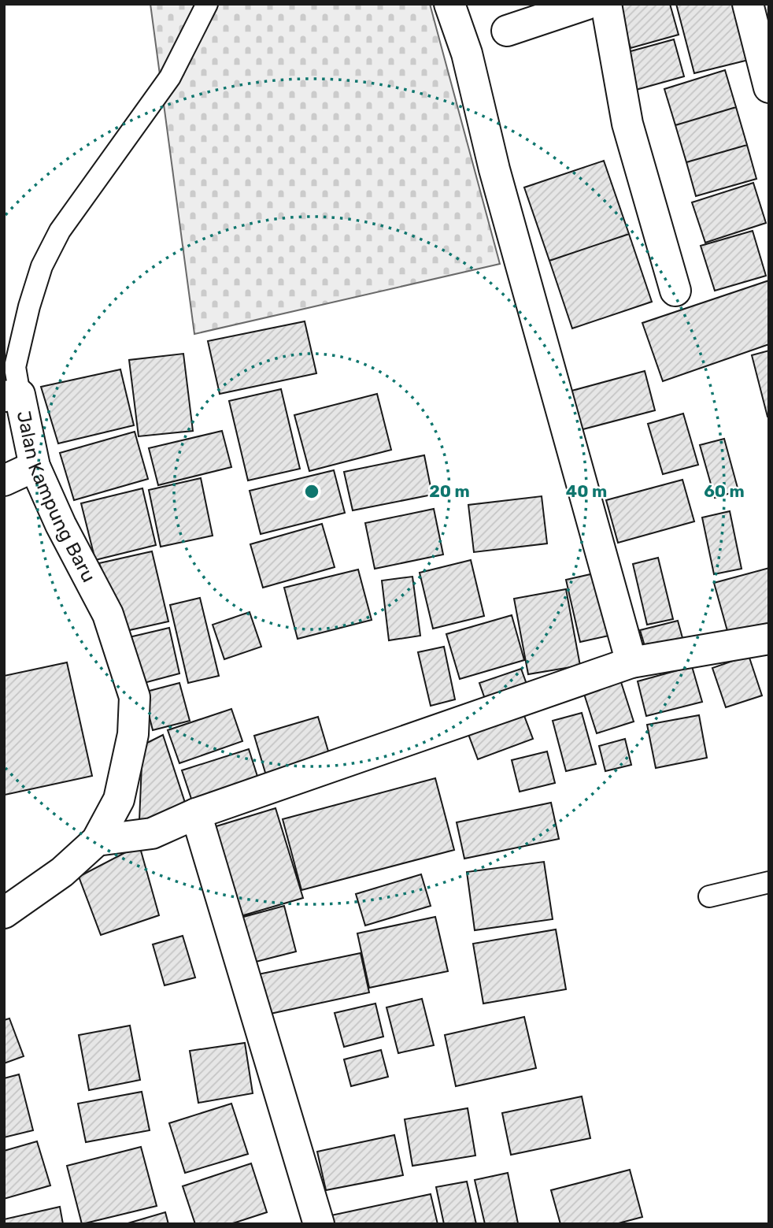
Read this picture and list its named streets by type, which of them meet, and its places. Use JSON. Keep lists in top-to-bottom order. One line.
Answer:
{"streets":{"street":["Jalan Kampung Baru"]},"rings":["20 m","40 m","60 m"]}
